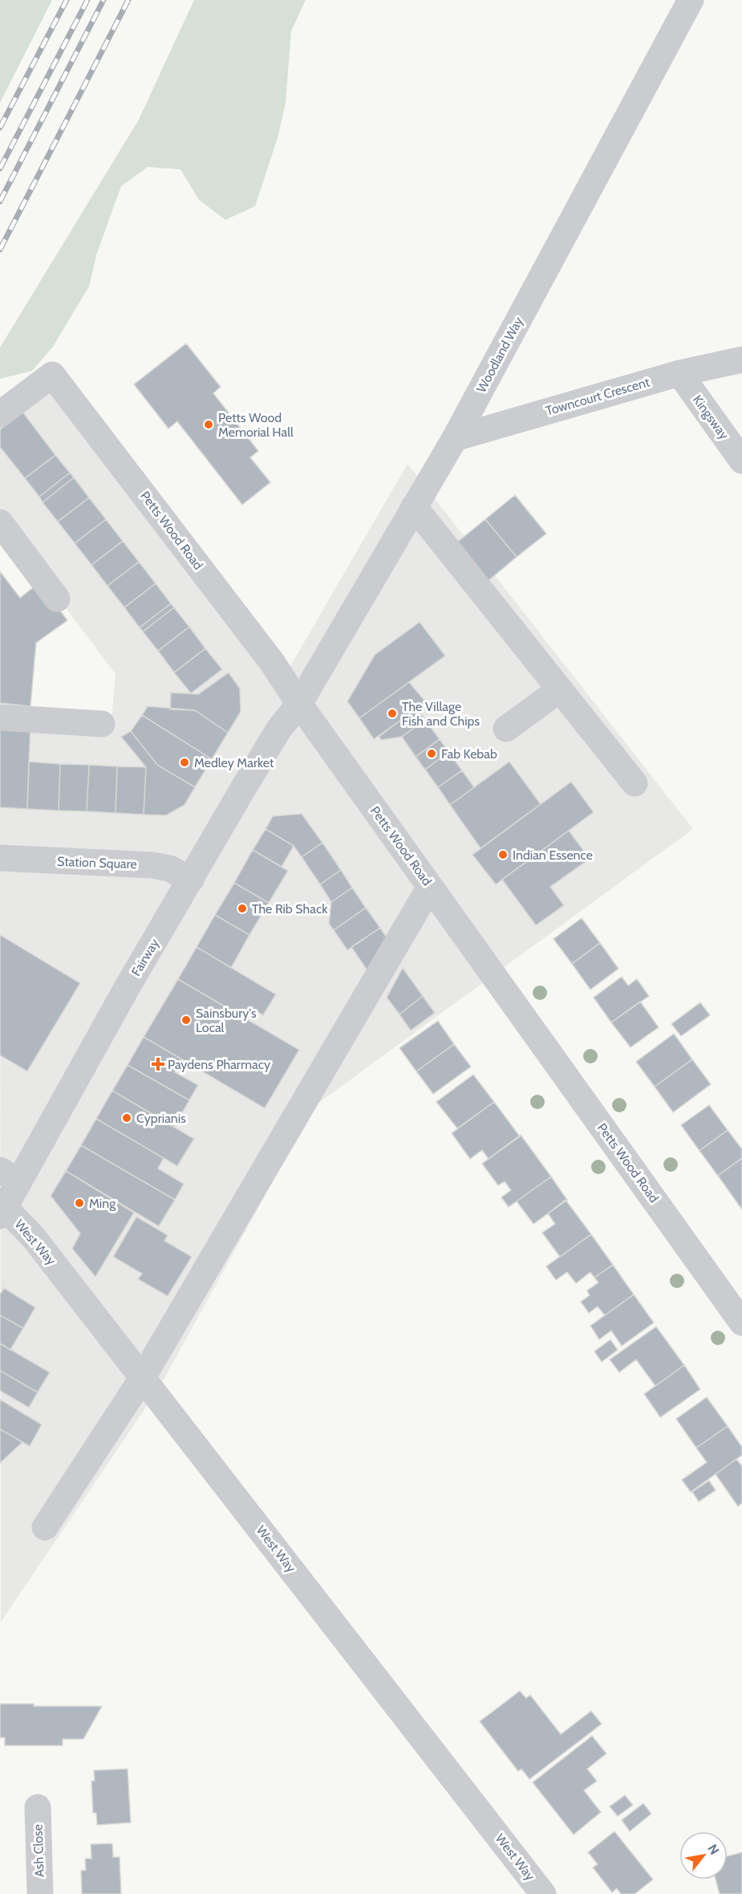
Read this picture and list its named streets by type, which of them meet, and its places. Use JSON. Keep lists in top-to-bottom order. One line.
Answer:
{"streets":{"street":["Woodland Way","Towncourt Crescent","Kingsway","Petts Wood Road","Station Square","Fairway","West Way","Ash Close"]},"crossings":[["Woodland Way","Towncourt Crescent"],["Woodland Way","Petts Wood Road"],["Woodland Way","Fairway"],["Towncourt Crescent","Kingsway"],["Petts Wood Road","Fairway"],["Station Square","Fairway"],["Fairway","West Way"]],"places":{"other":["Petts Wood Memorial Hall","The Village Fish and Chips","Fab Kebab","Medley Market","Indian Essence","The Rib Shack","Sainsbury's Local","Cyprianis","Ming"],"health":["Paydens Pharmacy"]},"north":"top right"}
